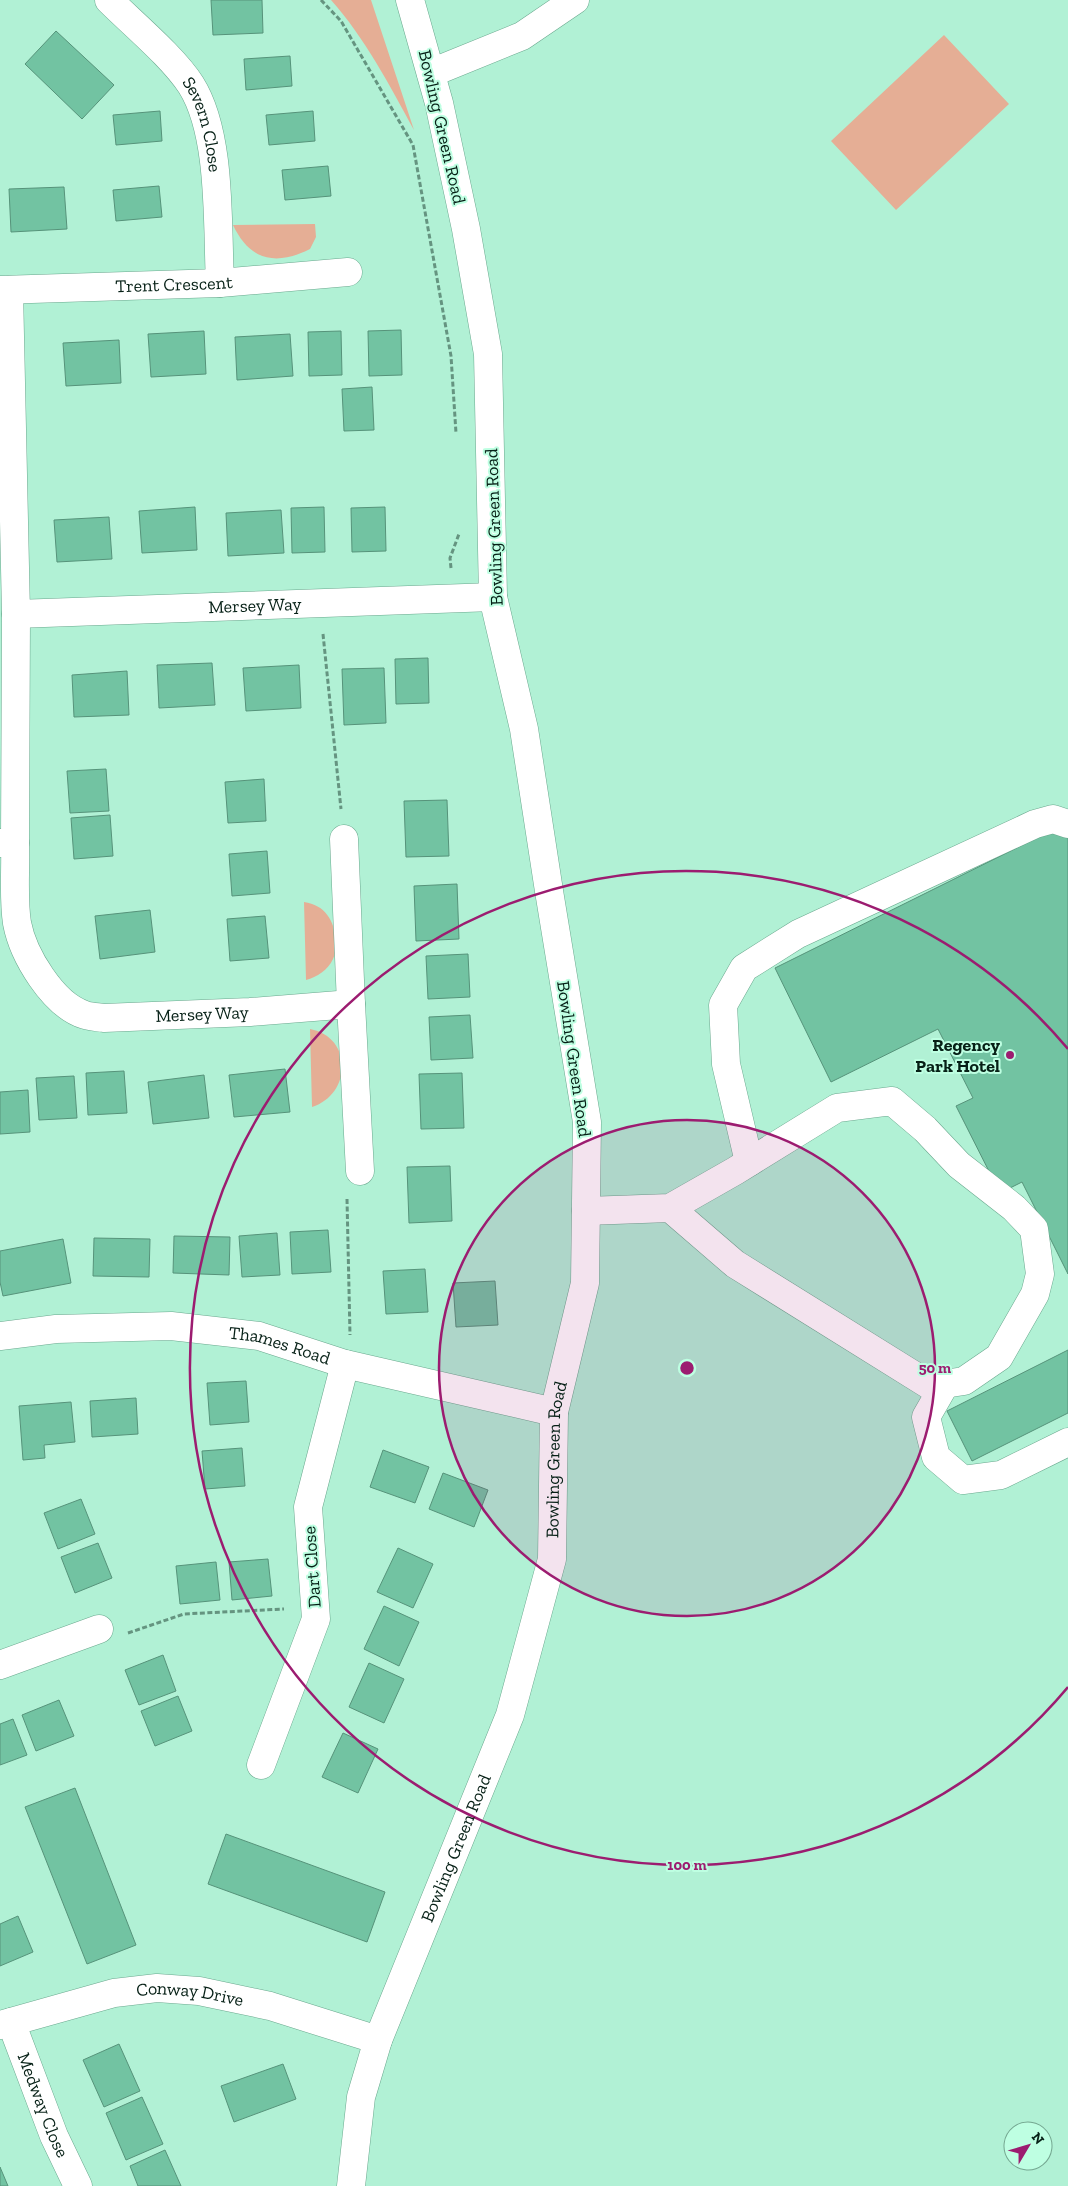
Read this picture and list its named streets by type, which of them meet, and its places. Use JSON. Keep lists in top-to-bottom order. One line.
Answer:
{"streets":{"street":["Severn Close","Bowling Green Road","Trent Crescent","Mersey Way","Thames Road","Dart Close","Conway Drive","Medway Close"]},"crossings":[["Severn Close","Trent Crescent"],["Bowling Green Road","Mersey Way"],["Bowling Green Road","Thames Road"],["Bowling Green Road","Conway Drive"],["Trent Crescent","Mersey Way"],["Thames Road","Dart Close"],["Conway Drive","Medway Close"]],"places":["Regency Park Hotel"],"north":"top right","rings":["50 m","100 m"]}
